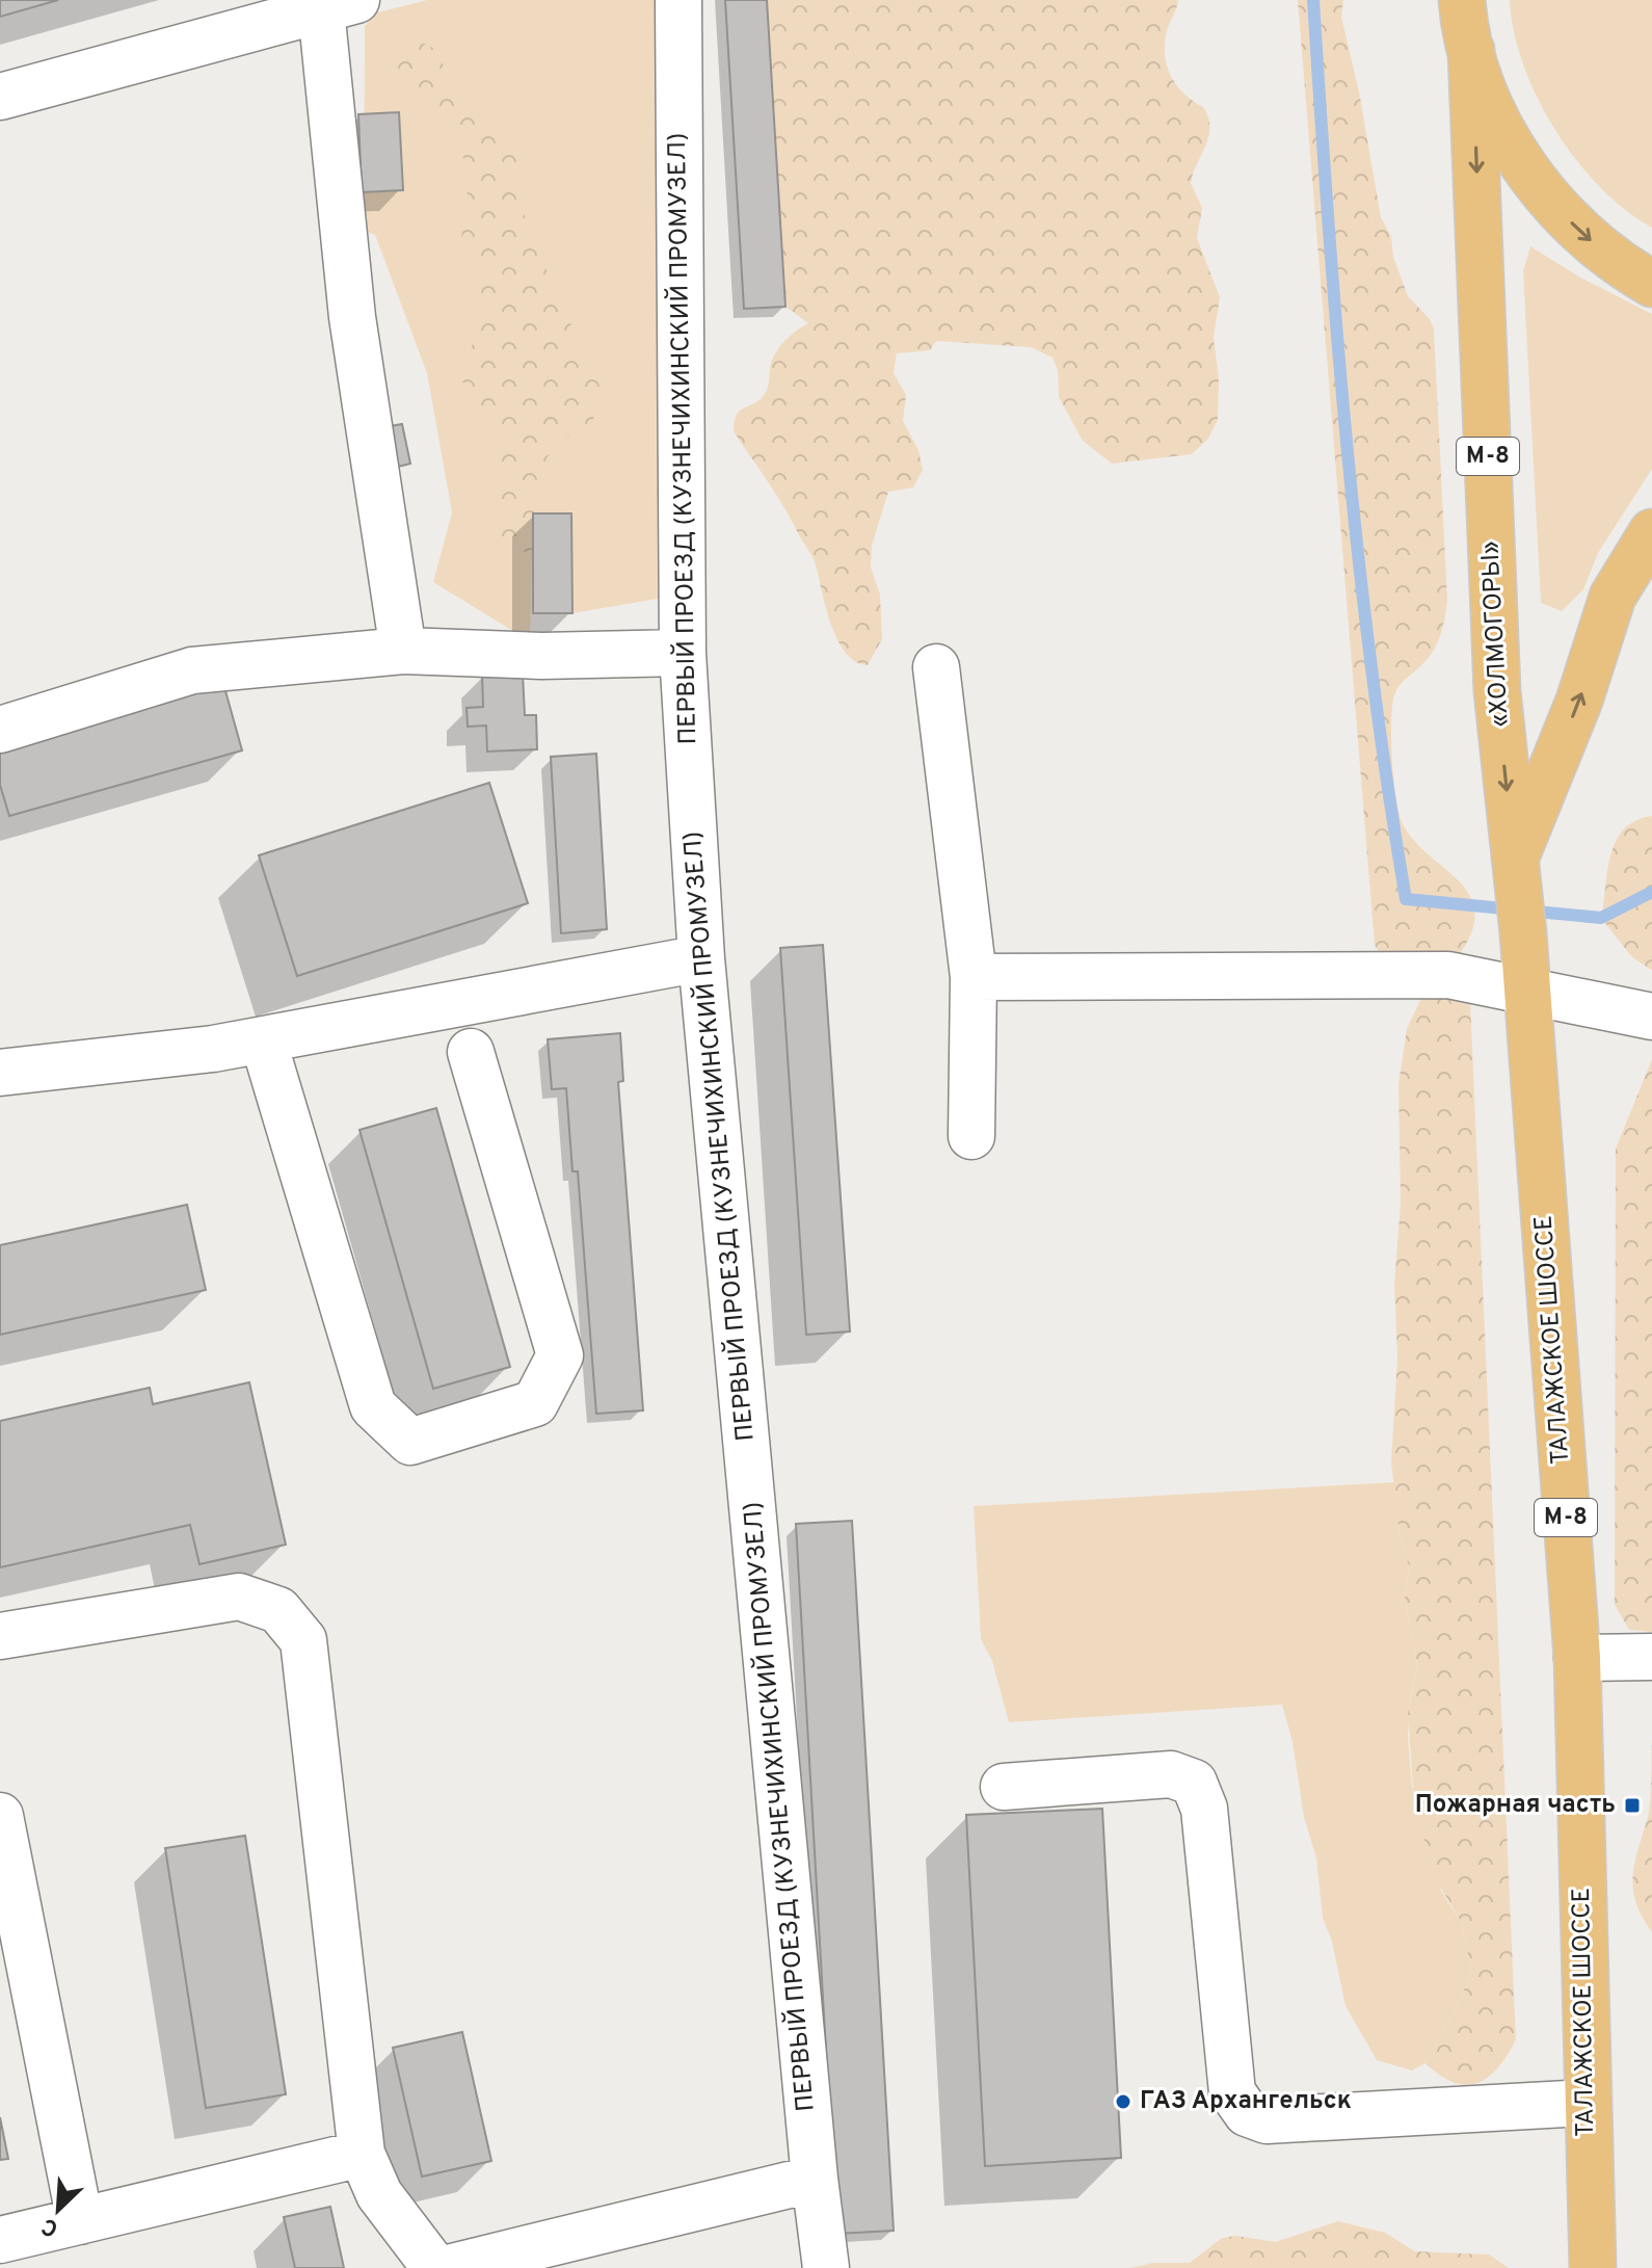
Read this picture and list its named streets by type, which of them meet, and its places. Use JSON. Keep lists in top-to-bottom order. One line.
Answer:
{"streets":{"main road":["М-8","«ХОЛМОГОРЫ»","ТАЛАЖСКОЕ ШОССЕ"],"street":["ПЕРВЫЙ ПРОЕЗД (КУЗНЕЧИХИНСКИЙ ПРОМУЗЕЛ)"]},"crossings":[["М-8","«ХОЛМОГОРЫ»"],["М-8","ТАЛАЖСКОЕ ШОССЕ"],["«ХОЛМОГОРЫ»","ТАЛАЖСКОЕ ШОССЕ"]],"one_way":["«ХОЛМОГОРЫ»"],"places":{"transit":["Пожарная часть"],"other":["ГАЗ Архангельск"]},"north":"bottom left"}
